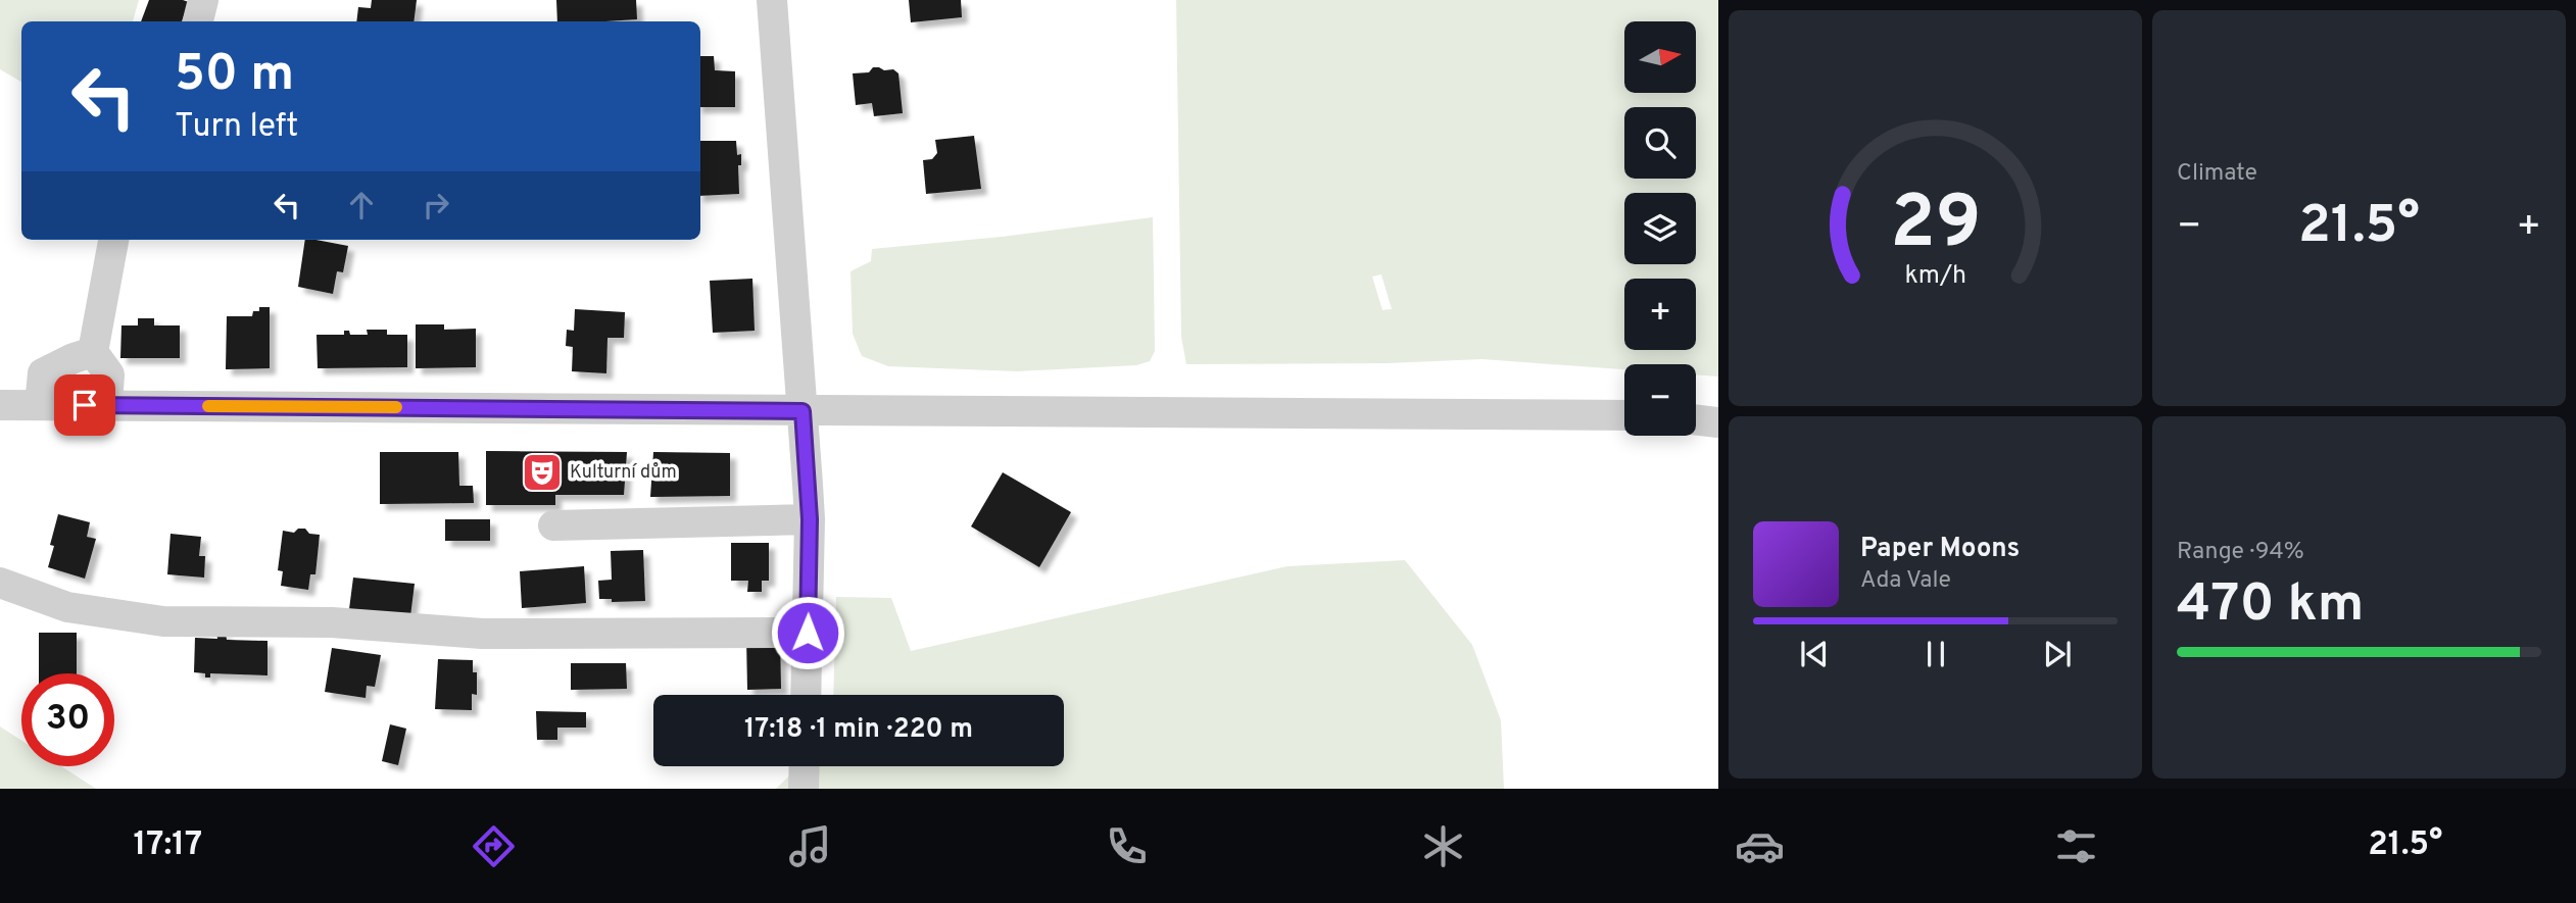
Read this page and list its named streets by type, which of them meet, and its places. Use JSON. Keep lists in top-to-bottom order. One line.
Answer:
{"places":{"theatre":["Kulturní dům"]},"north":"right","page":{"tile":["Climate",["Range · 94%","470 km"]],"map_buttons":["+","−"],"turn":["50 m","Turn left"],"heat":["−","21.5°","+"],"song":["Paper Moons","Ada Vale"],"limit":"30","trip":"17:18 · 1 min · 220 m","tabs":["17:17","21.5°"],"gauge":["29","km/h"]}}
